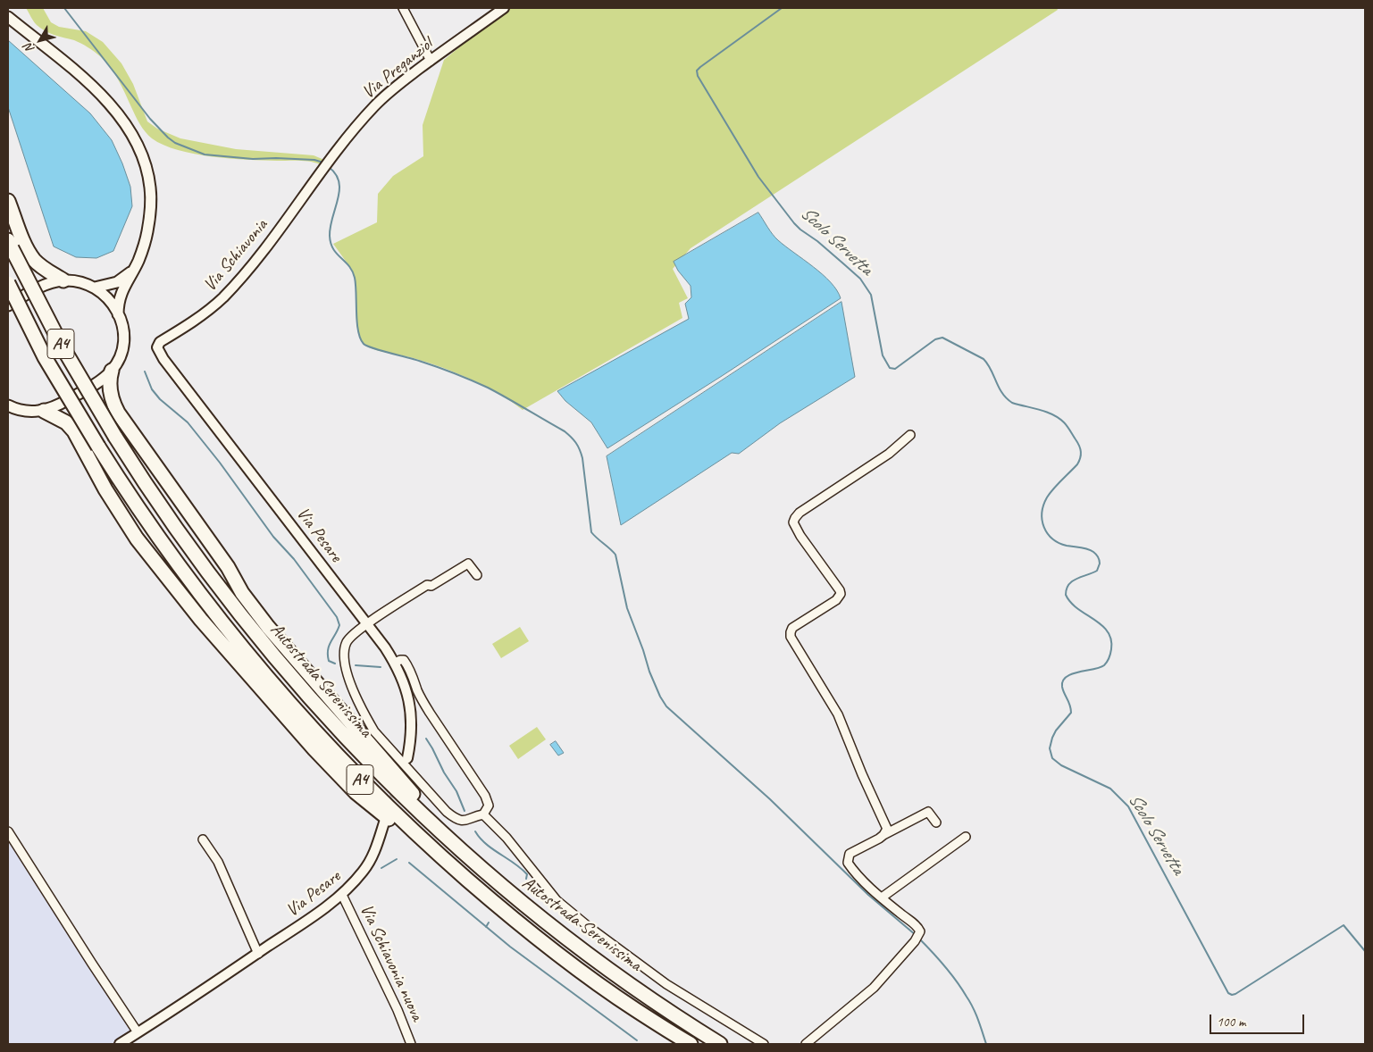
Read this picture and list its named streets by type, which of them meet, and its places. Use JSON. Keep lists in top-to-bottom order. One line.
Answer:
{"streets":{"highway":["A4","Autostrada Serenissima"],"street":["Via Preganziol","Via Schiavonia","Via Pesare","Via Schiavonia nuova"]},"crossings":[["Via Preganziol","Via Schiavonia"],["Via Schiavonia","Via Pesare"],["Via Pesare","Via Schiavonia nuova"]],"water":["Scolo Servetta"],"scale_bar":"100 m","north":"bottom left"}
